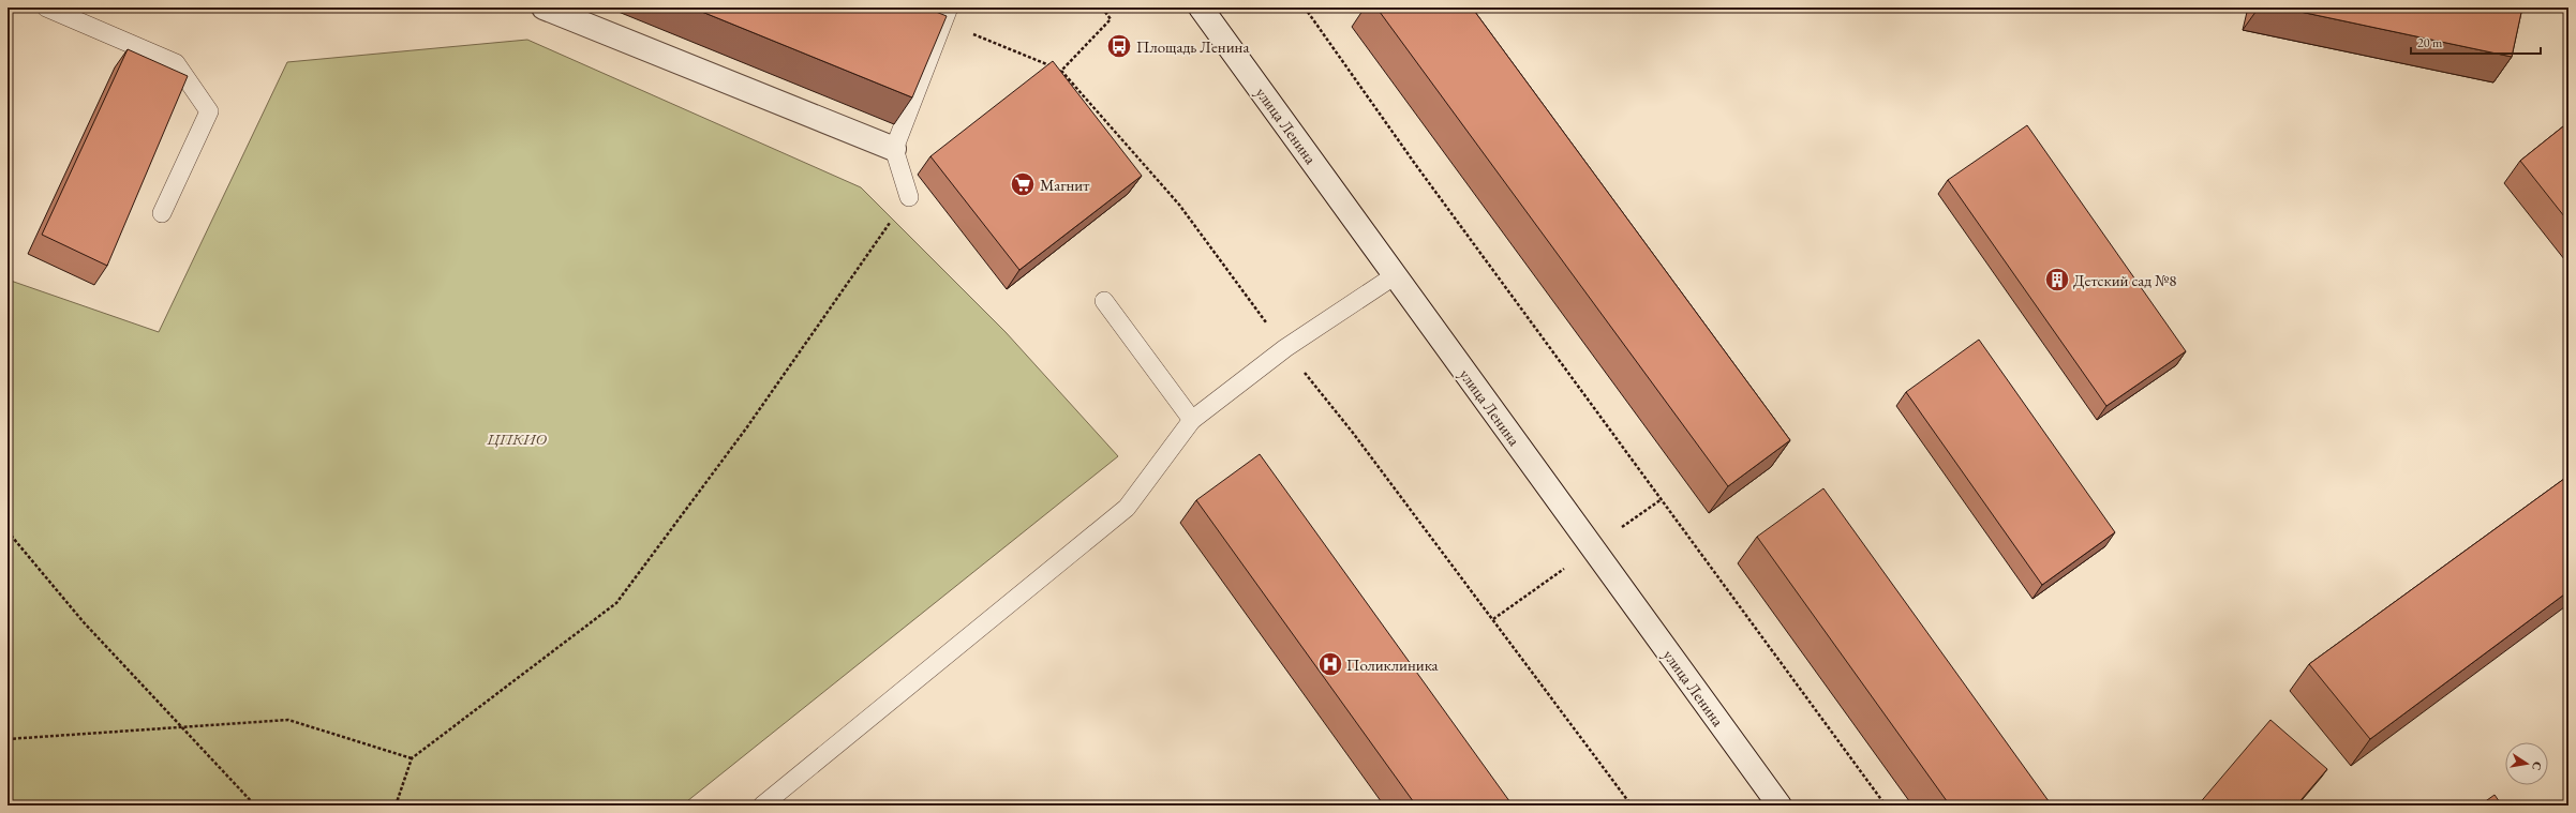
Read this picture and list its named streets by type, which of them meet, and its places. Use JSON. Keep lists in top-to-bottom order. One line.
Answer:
{"streets":{"street":["улица Ленина"]},"parks":["ЦПКИО"],"places":{"bus stop":["Площадь Ленина"],"supermarket":["Магнит"],"building":["Детский сад №8"],"hospital":["Поликлиника"]},"scale_bar":"20 m","north":"right"}
